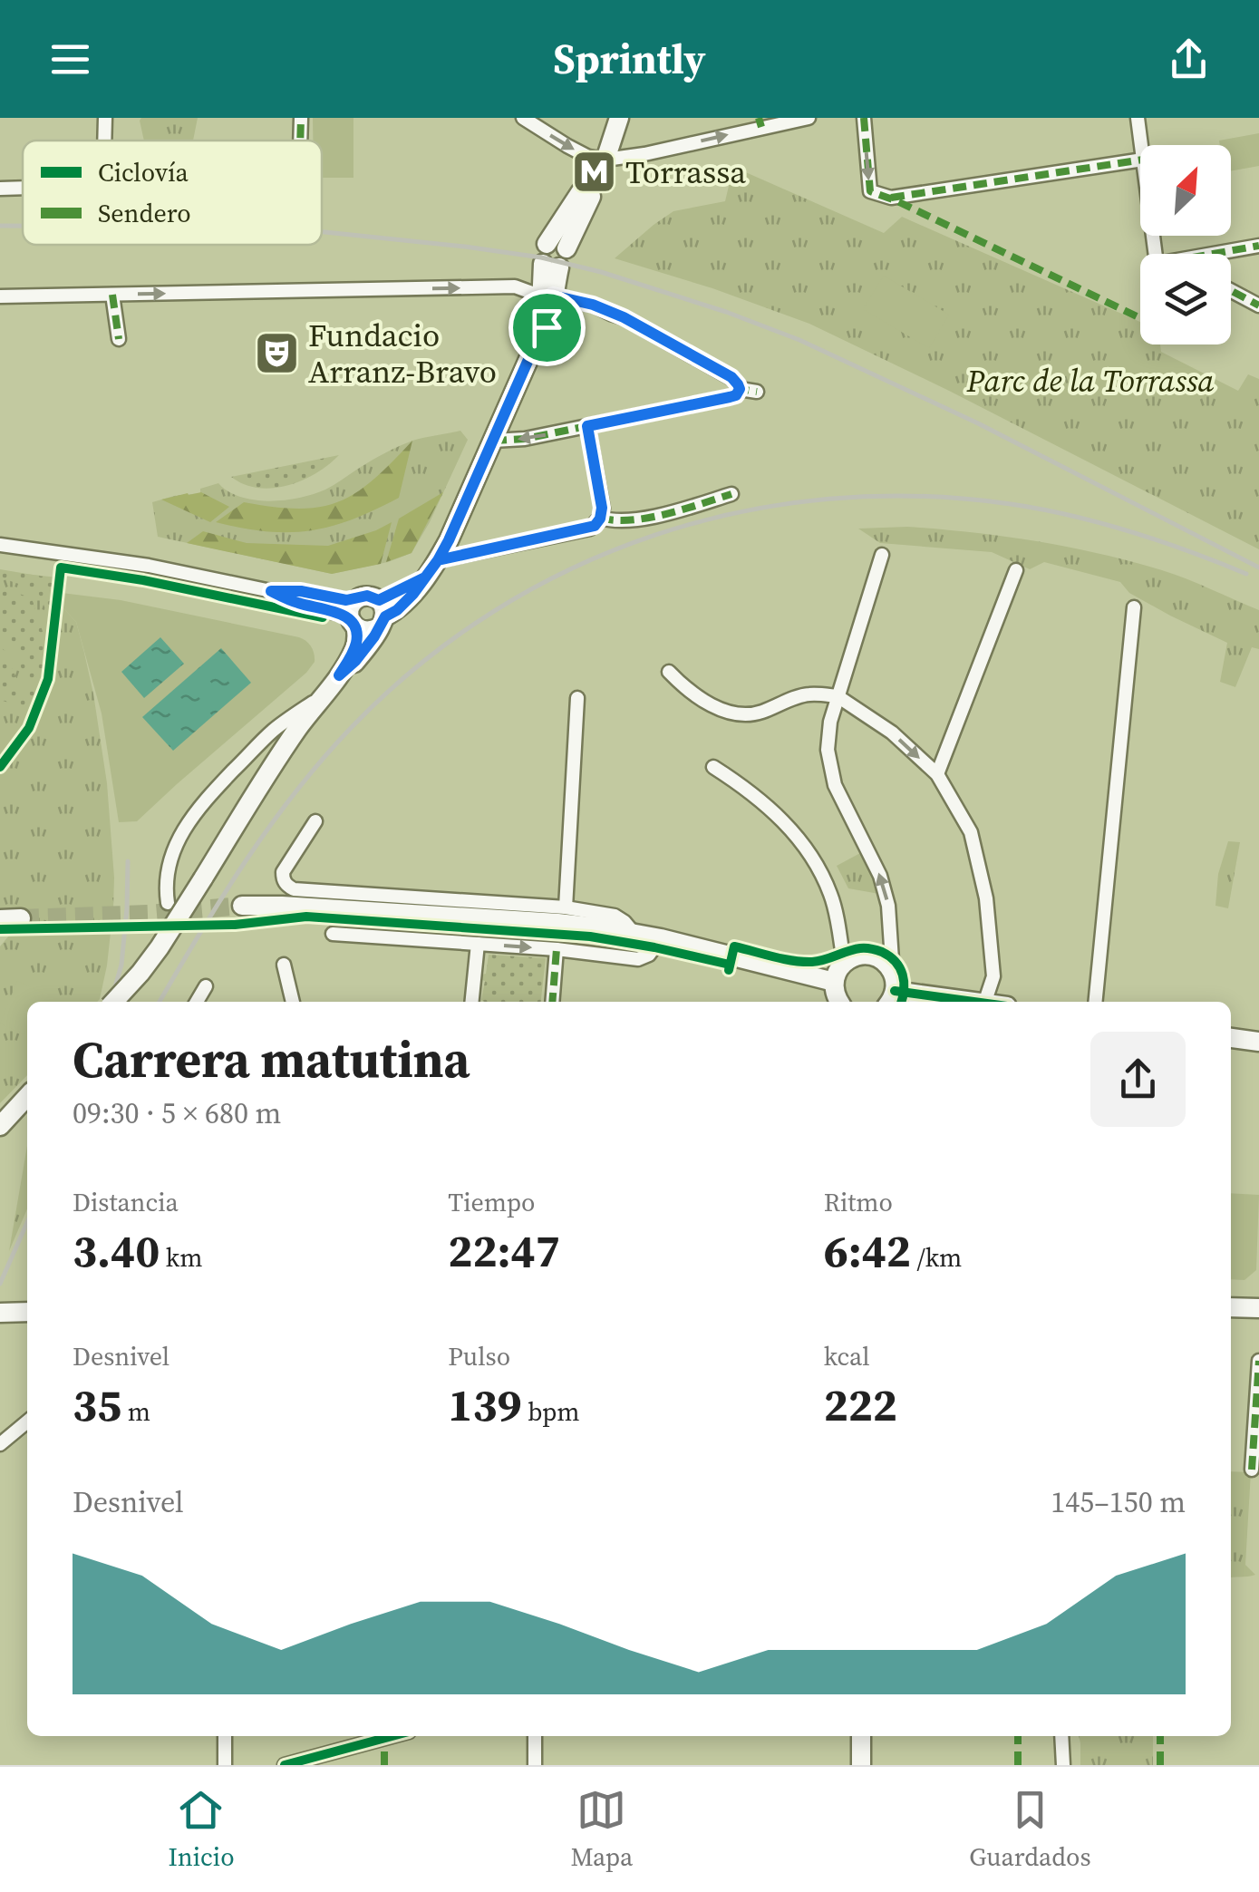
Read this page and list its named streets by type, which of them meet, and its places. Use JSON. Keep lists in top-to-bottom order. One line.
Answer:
{"parks":["Parc de la Torrassa"],"places":{"metro station":["Torrassa"],"theatre":["Fundacio Arranz-Bravo"]},"legend":["Ciclovía","Sendero"],"north":"top right","page":{"header":"Sprintly","heading":["Carrera matutina","09:30 · 5 × 680 m"],"stats":[["Distancia","3.40 km"],["Tiempo","22:47"],["Ritmo","6:42 /km"],["Desnivel","35 m"],["Pulso","139 bpm"],["kcal","222"]],"chart":["Desnivel","145–150 m"],"tabs":["Inicio","Mapa","Guardados"]}}
